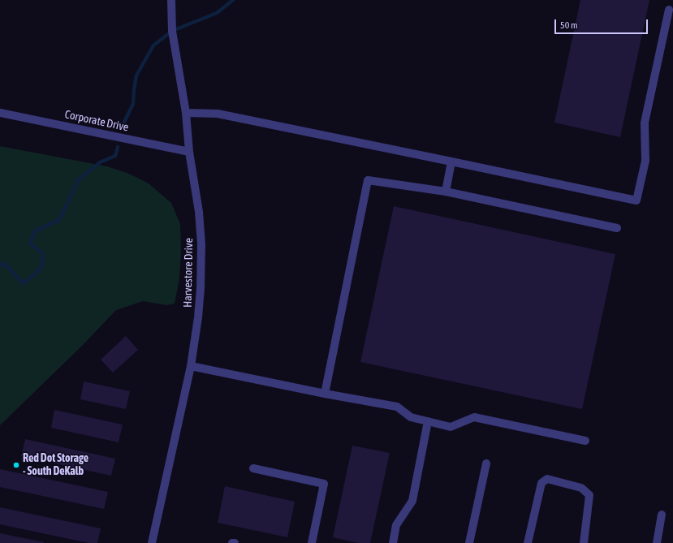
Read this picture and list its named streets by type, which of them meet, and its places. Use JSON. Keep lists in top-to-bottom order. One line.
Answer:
{"streets":{"street":["Corporate Drive","Harvestore Drive"]},"crossings":[["Corporate Drive","Harvestore Drive"]],"places":["Red Dot Storage - South DeKalb"],"scale_bar":"50 m"}
